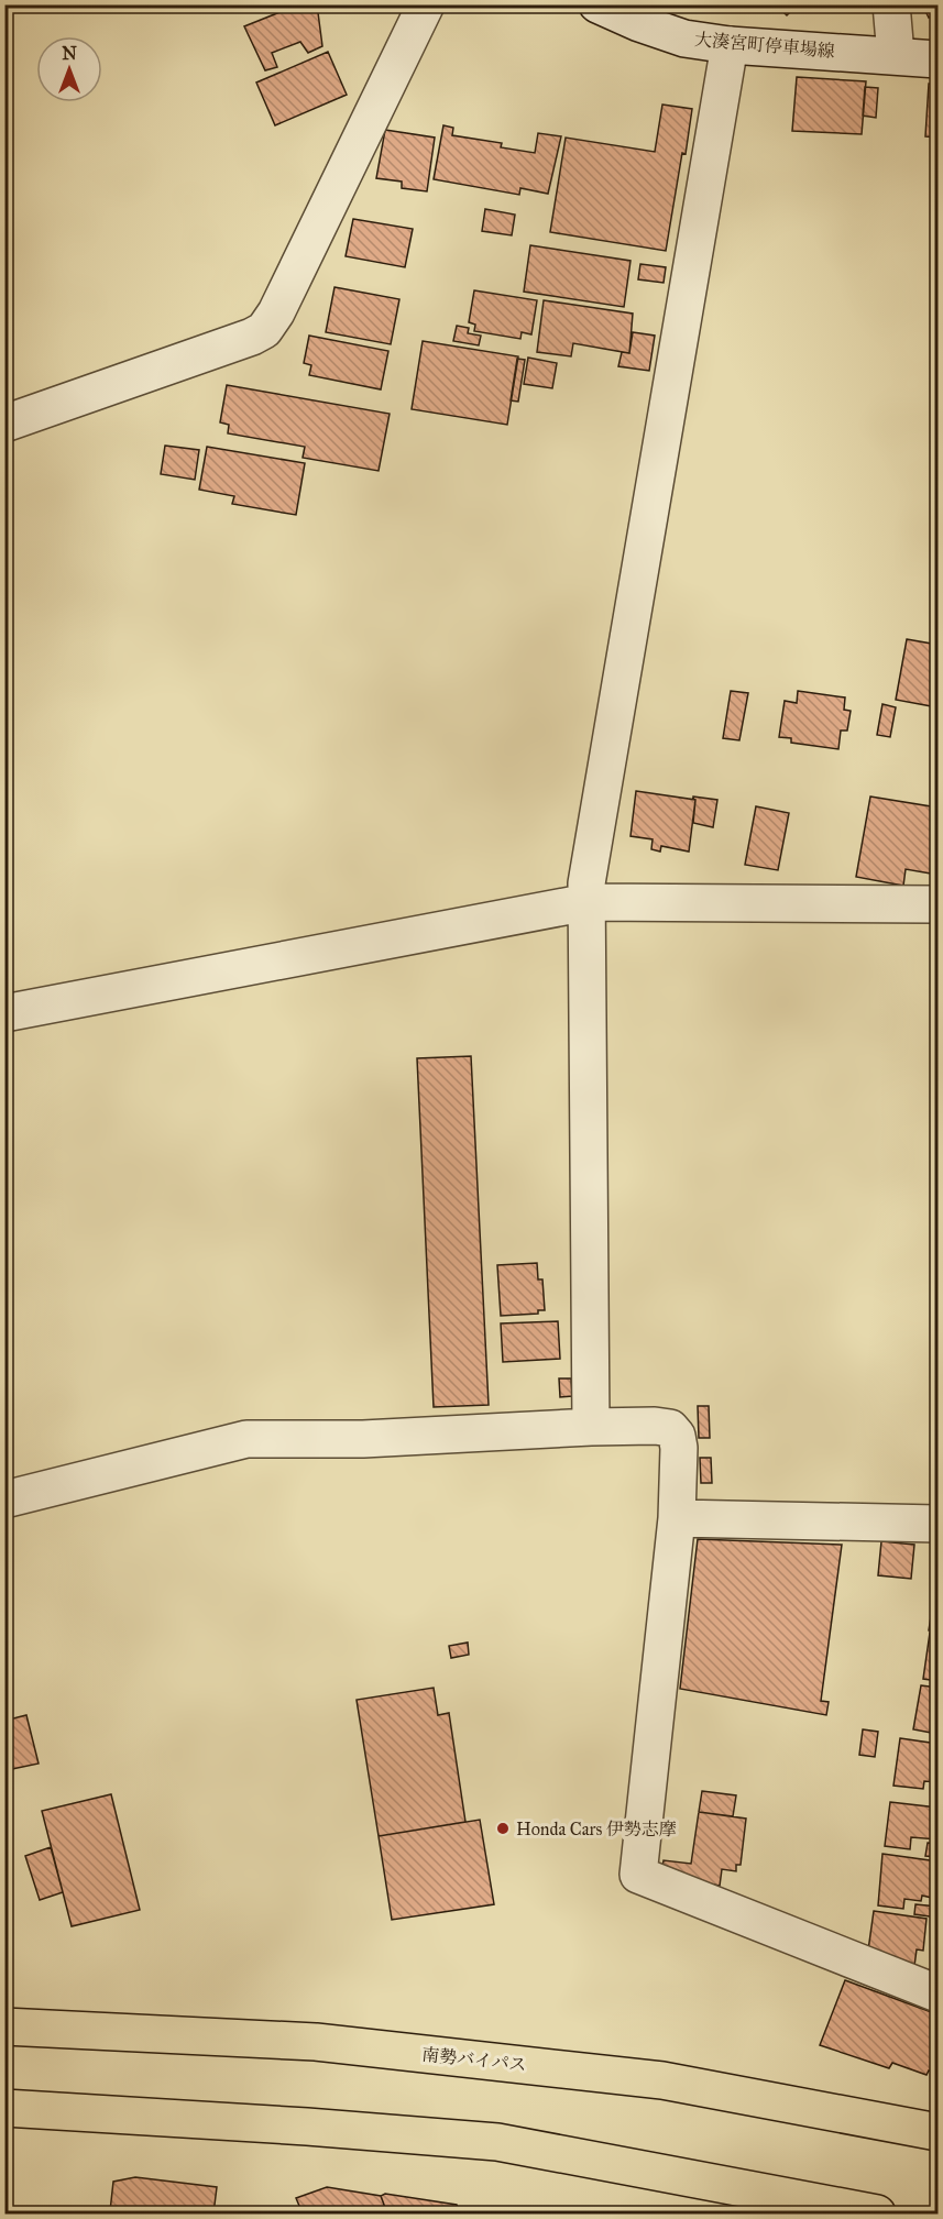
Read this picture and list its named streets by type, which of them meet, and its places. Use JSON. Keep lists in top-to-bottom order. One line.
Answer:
{"streets":{"highway":["南勢バイパス"],"street":["大湊宮町停車場線"]},"places":["Honda Cars 伊勢志摩"],"north":"top"}
